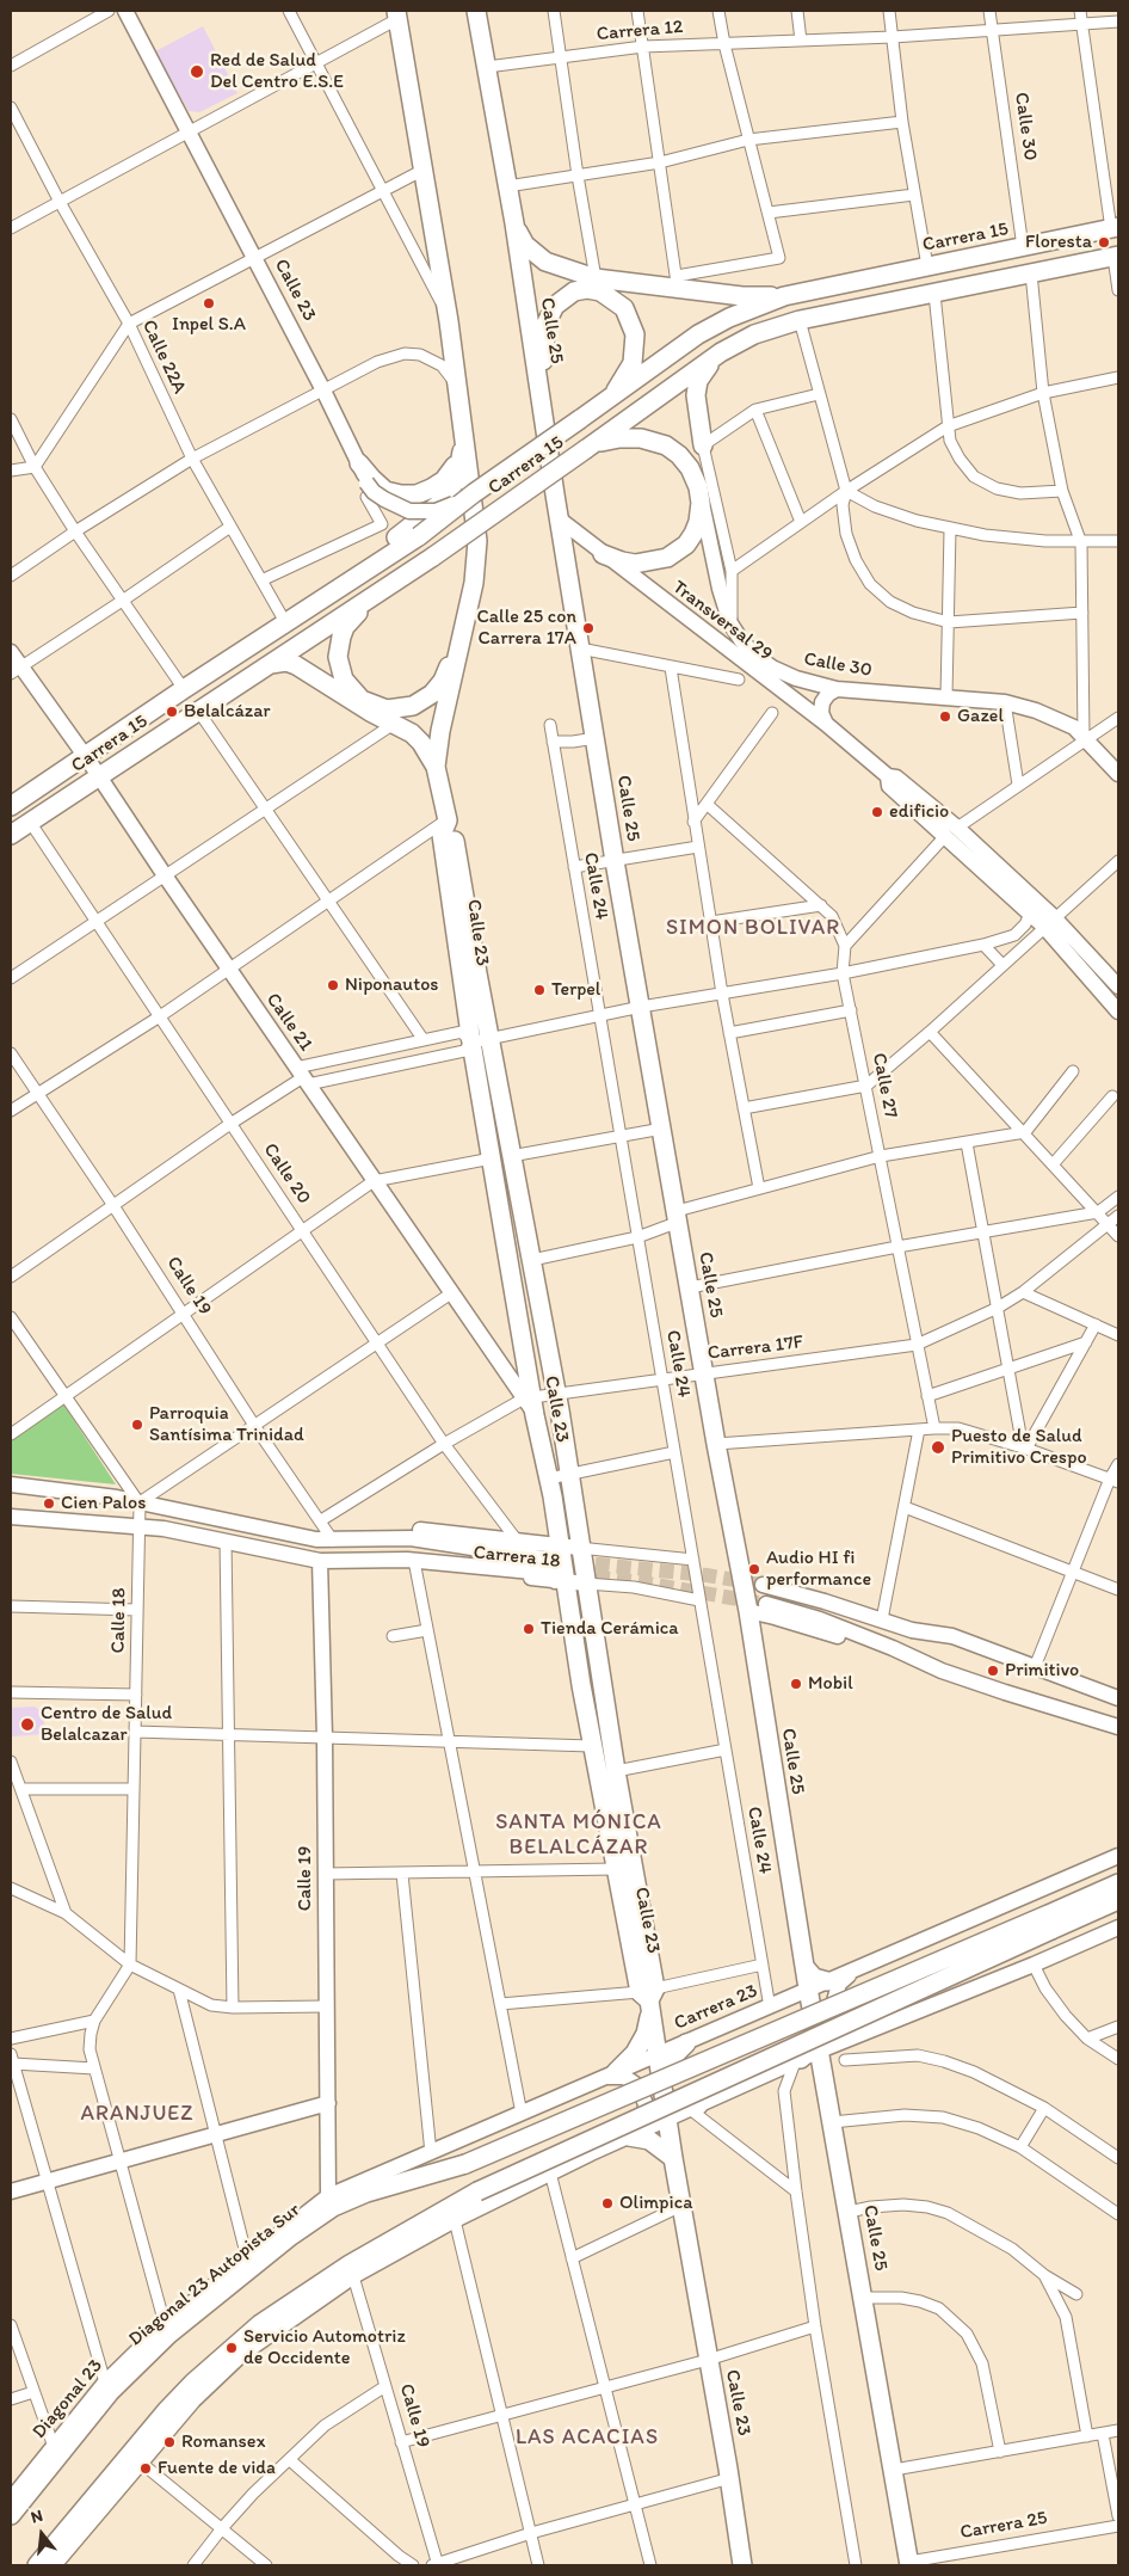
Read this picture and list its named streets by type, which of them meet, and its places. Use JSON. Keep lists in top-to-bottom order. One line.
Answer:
{"streets":{"main road":["Carrera 15","Calle 23","Calle 25","Diagonal 23 Autopista Sur"],"street":["Carrera 12","Calle 30","Calle 22A","Transversal 29","Calle 24","Calle 21","Calle 27","Calle 20","Calle 19","Carrera 17F","Carrera 18","Calle 18","Carrera 23","Diagonal 23","Carrera 25"]},"crossings":[["Carrera 12","Calle 30"],["Carrera 12","Calle 25"],["Calle 30","Carrera 15"],["Carrera 15","Calle 22A"],["Carrera 15","Calle 21"],["Carrera 15","Calle 20"],["Calle 23","Calle 21"],["Calle 23","Carrera 17F"],["Calle 23","Carrera 18"],["Calle 23","Carrera 23"],["Calle 25","Transversal 29"],["Calle 25","Carrera 17F"],["Calle 25","Carrera 23"],["Calle 25","Carrera 25"],["Calle 24","Carrera 17F"],["Calle 24","Carrera 18"],["Calle 24","Carrera 23"],["Calle 21","Carrera 17F"],["Calle 27","Carrera 17F"],["Calle 20","Carrera 17F"],["Calle 20","Carrera 18"],["Calle 19","Carrera 17F"],["Calle 19","Carrera 18"],["Calle 19","Carrera 23"],["Calle 19","Diagonal 23 Autopista Sur"],["Calle 19","Diagonal 23"],["Carrera 18","Calle 18"],["Carrera 23","Diagonal 23 Autopista Sur"],["Carrera 23","Diagonal 23"],["Diagonal 23 Autopista Sur","Diagonal 23"]],"districts":["SIMON BOLIVAR","SANTA MÓNICA BELALCÁZAR","ARANJUEZ","LAS ACACIAS"],"places":["Red de Salud Del Centro E.S.E","Floresta","Inpel S.A","Calle 25 con Carrera 17A","Belalcázar","Gazel","edificio","Niponautos","Terpel","Parroquia Santísima Trinidad","Puesto de Salud Primitivo Crespo","Cien Palos","Audio HI fi performance","Tienda Cerámica","Primitivo","Mobil","Centro de Salud Belalcazar","Olimpica","Servicio Automotriz de Occidente","Romansex","Fuente de vida"],"north":"top"}
